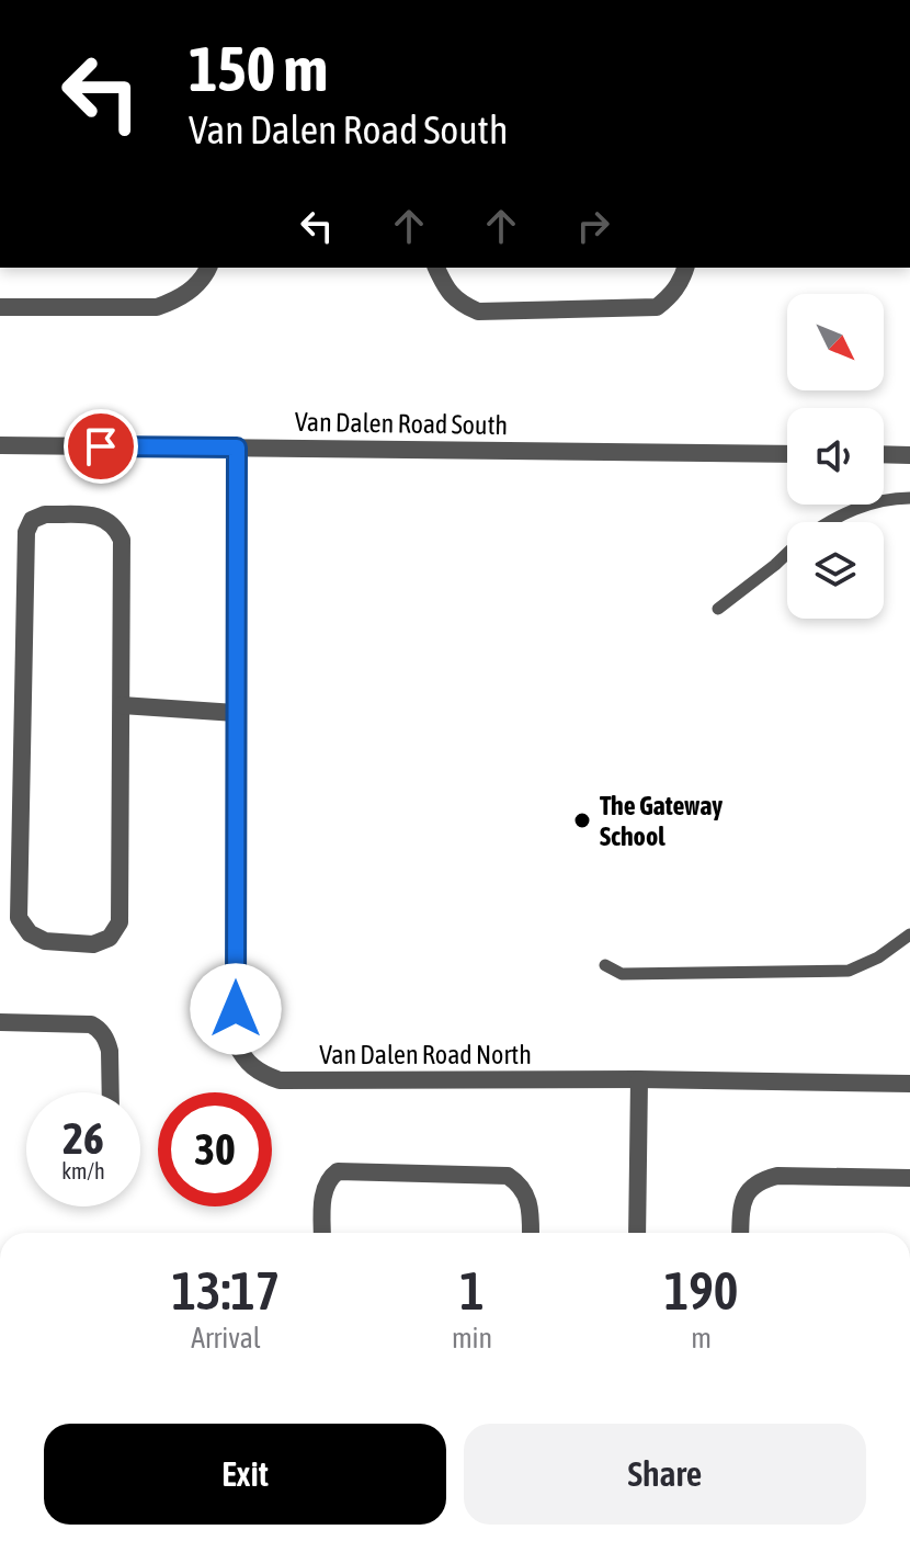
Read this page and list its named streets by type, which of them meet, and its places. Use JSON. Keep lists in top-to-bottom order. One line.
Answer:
{"streets":{"street":["Van Dalen Road South","Van Dalen Road North"]},"crossings":[["Van Dalen Road South","Van Dalen Road North"]],"places":["The Gateway School"],"north":"bottom right","page":{"turn":["150 m","Van Dalen Road South"],"speed":"26 km/h","limit":"30","eta":["13:17","Arrival","1","min","190","m"],"buttons":["Exit","Share"]}}
